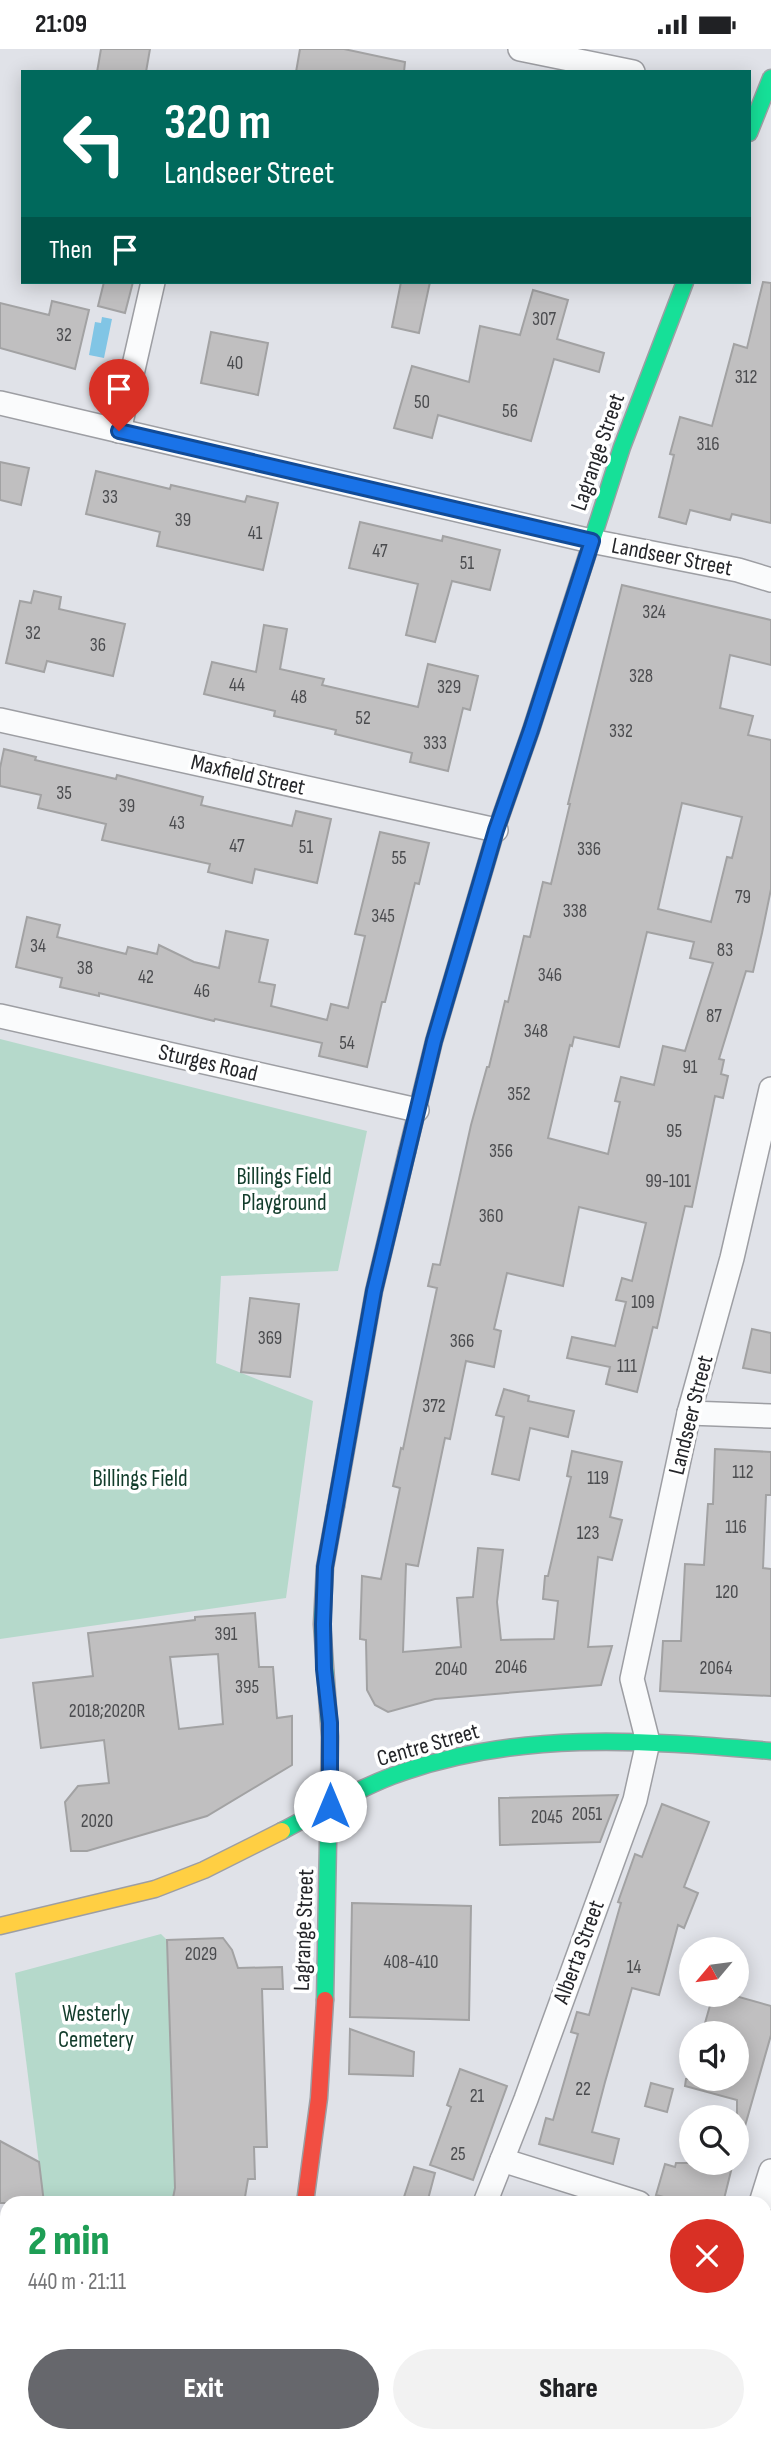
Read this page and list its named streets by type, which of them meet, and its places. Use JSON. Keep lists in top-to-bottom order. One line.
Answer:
{"streets":{"main road":["Lagrange Street","Centre Street"],"street":["Landseer Street","Maxfield Street","Sturges Road","Alberta Street"]},"crossings":[["Lagrange Street","Landseer Street"],["Lagrange Street","Maxfield Street"],["Lagrange Street","Sturges Road"],["Lagrange Street","Centre Street"],["Landseer Street","Centre Street"],["Landseer Street","Alberta Street"],["Centre Street","Alberta Street"]],"parks":["Billings Field Playground","Billings Field","Westerly Cemetery"],"house_numbers":["307","32","40","312","50","56","316","33","39","41","47","51","324","32","36","328","44","329","48","52","332","333","35","39","43","47","51","336","55","79","338","345","34","83","38","346","42","46","87","348","54","91","352","95","356","99-101","360","109","369","366","111","372","112","119","116","123","120","391","2046","2064","2040","395","2018;2020R","2051","2045","2020","2029","408-410","14","22","21","25"],"north":"bottom left","page":{"status":"21:09","turn":["320 m","Landseer Street"],"then":"Then","heading":["2 min","440 m · 21:11"],"buttons":["Exit","Share"]}}
